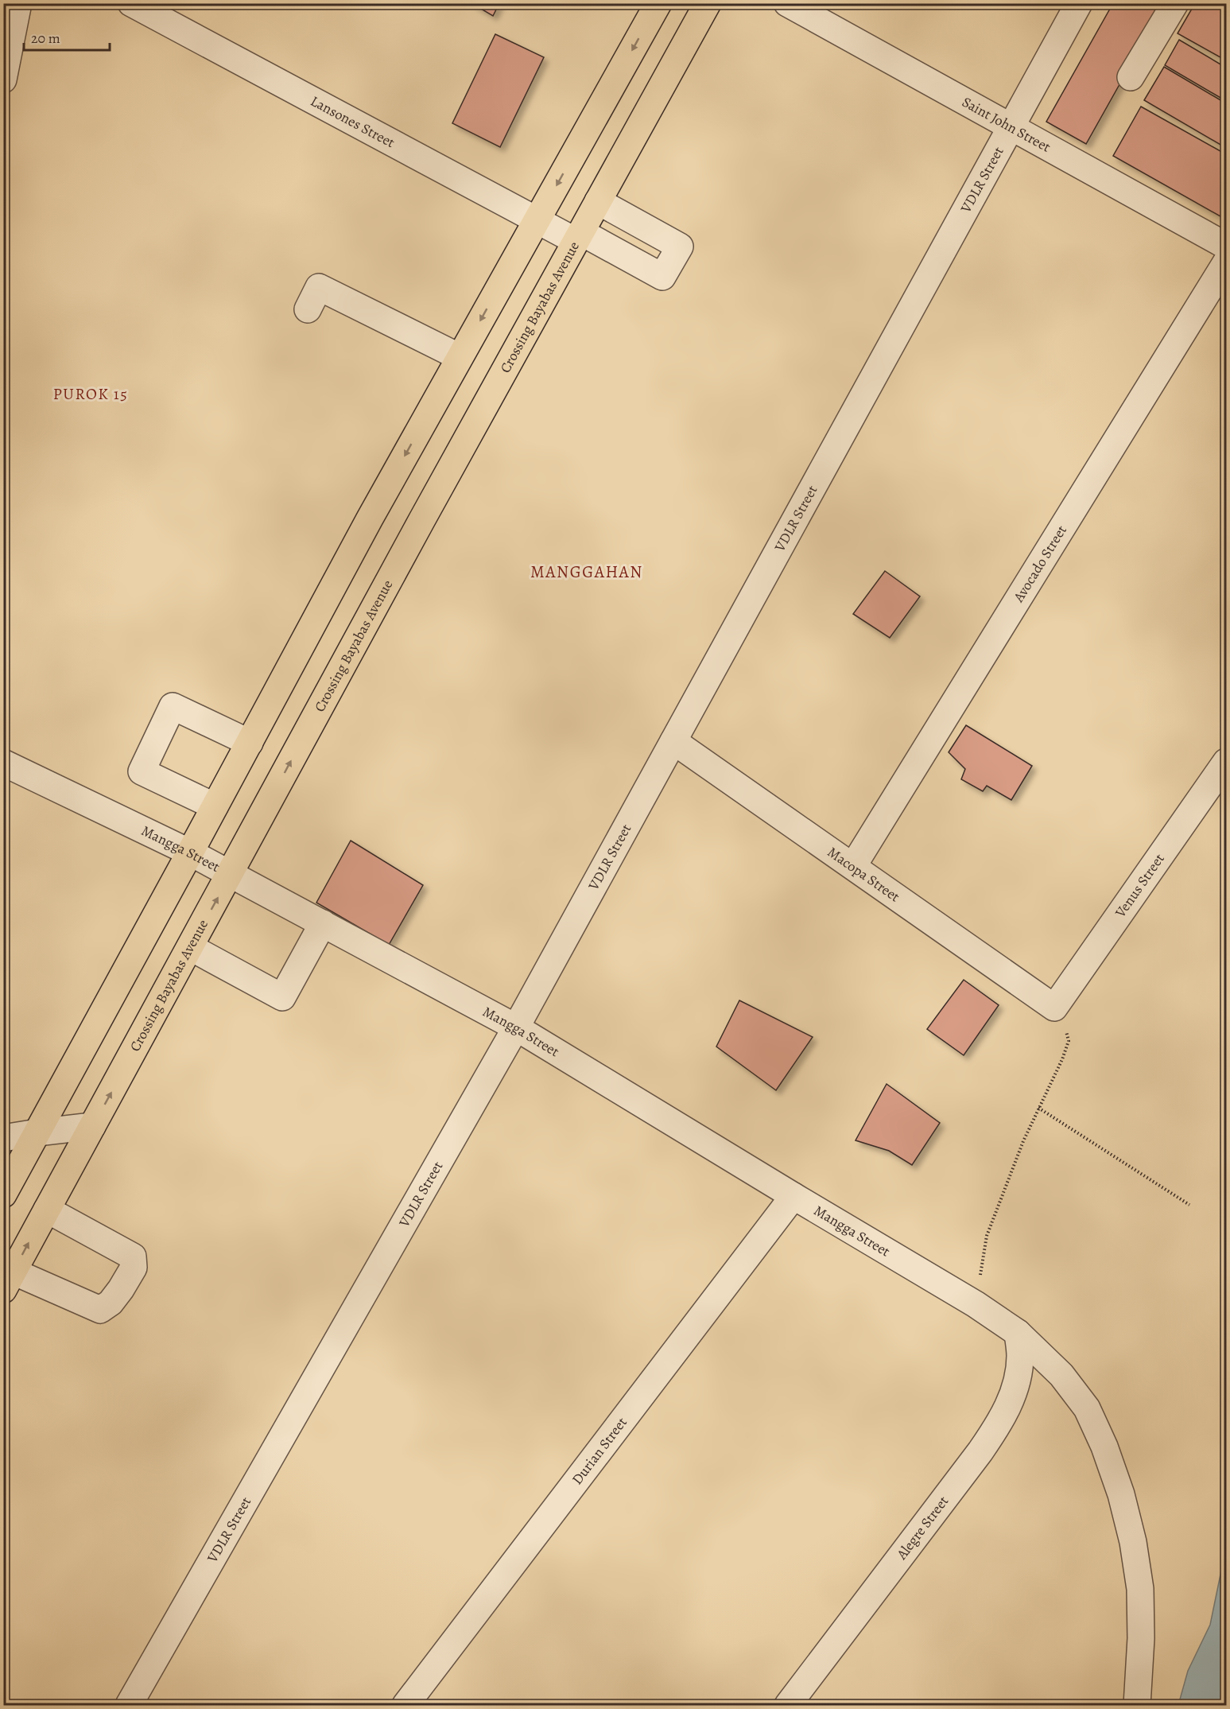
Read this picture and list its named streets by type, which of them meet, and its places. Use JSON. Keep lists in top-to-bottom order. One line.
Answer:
{"streets":{"main road":["Crossing Bayabas Avenue"],"street":["Lansones Street","Saint John Street","VDLR Street","Avocado Street","Mangga Street","Macopa Street","Venus Street","Durian Street","Alegre Street"]},"crossings":[["Lansones Street","Crossing Bayabas Avenue"],["Saint John Street","VDLR Street"],["VDLR Street","Mangga Street"],["VDLR Street","Macopa Street"],["Crossing Bayabas Avenue","Mangga Street"],["Avocado Street","Macopa Street"],["Mangga Street","Durian Street"],["Mangga Street","Alegre Street"],["Macopa Street","Venus Street"]],"districts":["PUROK 15","MANGGAHAN"],"scale_bar":"20 m"}
